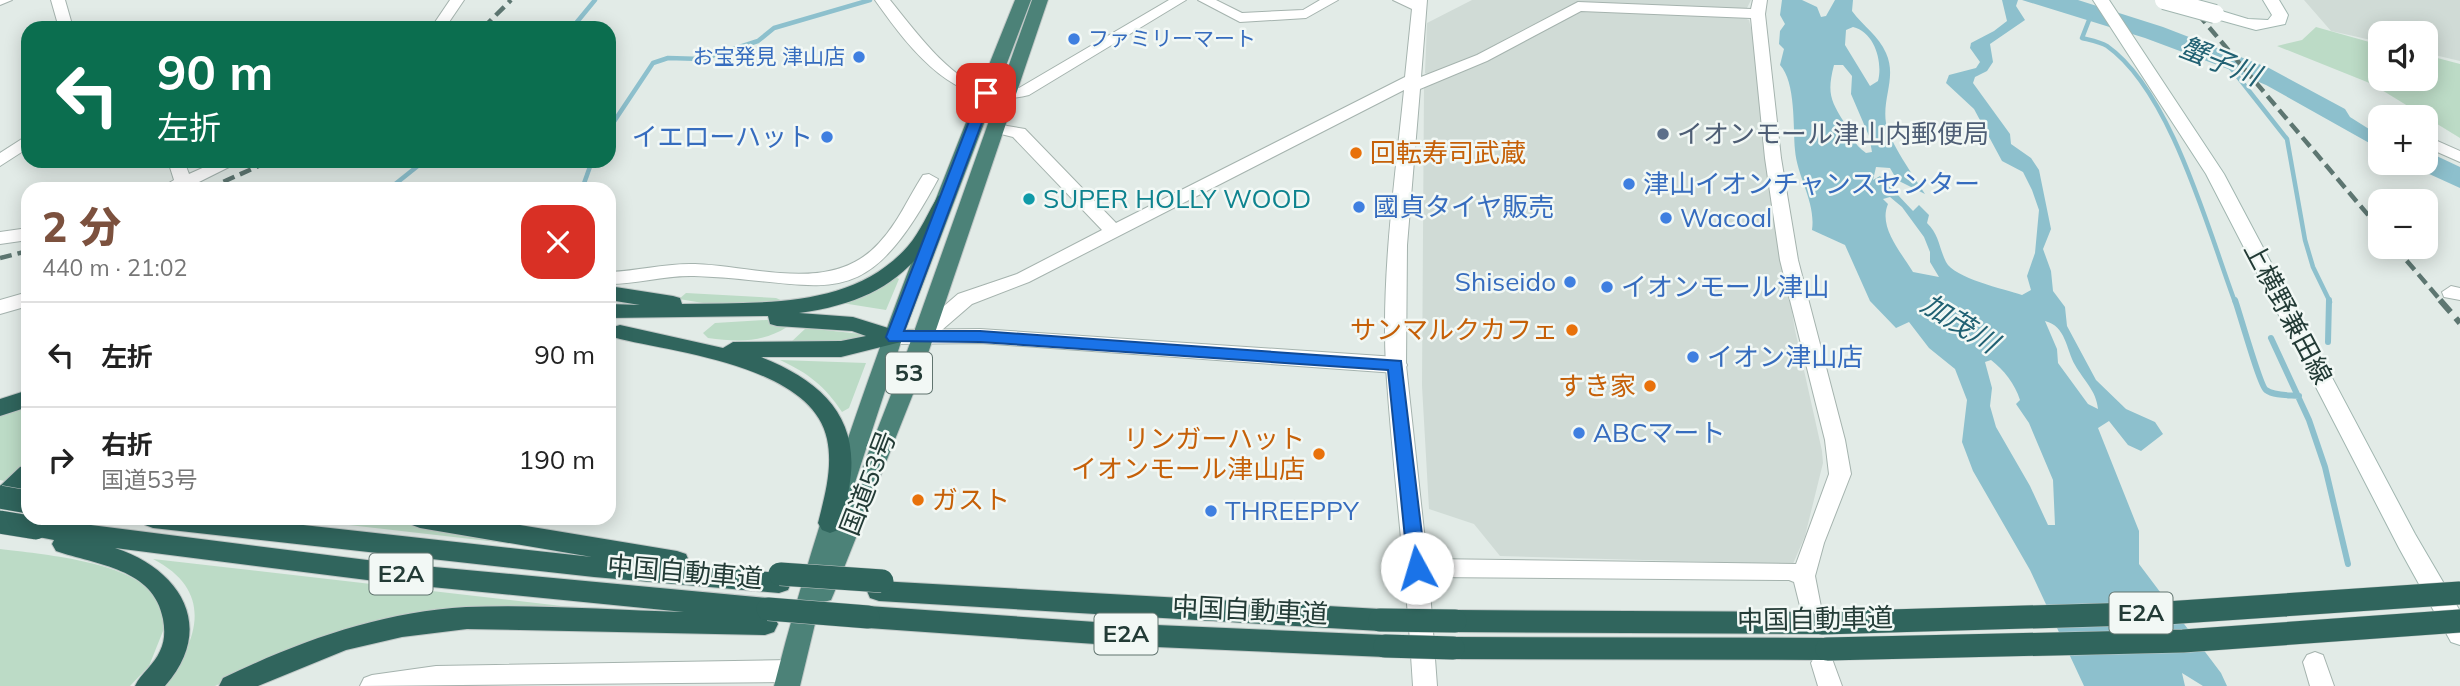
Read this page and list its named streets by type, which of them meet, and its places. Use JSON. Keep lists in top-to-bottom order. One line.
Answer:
{"streets":{"highway":["53","国道53号","中国自動車道","E2A"],"main road":["上横野兼田線"]},"water":["蟹子川","加茂川"],"places":["ファミリーマート","お宝発見 津山店","イオンモール津山内郵便局","イエローハット","回転寿司武蔵","津山イオンチャンスセンター","SUPER HOLLY WOOD","國貞タイヤ販売","Wacoal","Shiseido","イオンモール津山","サンマルクカフェ","イオン津山店","すき家","ABCマート","リンガーハット イオンモール津山店","ガスト","THREEPPY"],"page":{"map_buttons":["+","−"],"turn":["90 m","左折"],"heading":["2 分","440 m · 21:02"],"list":[{"name":"左折","value":"90 m"},{"name":"右折","note":"国道53号","value":"190 m"}]}}
